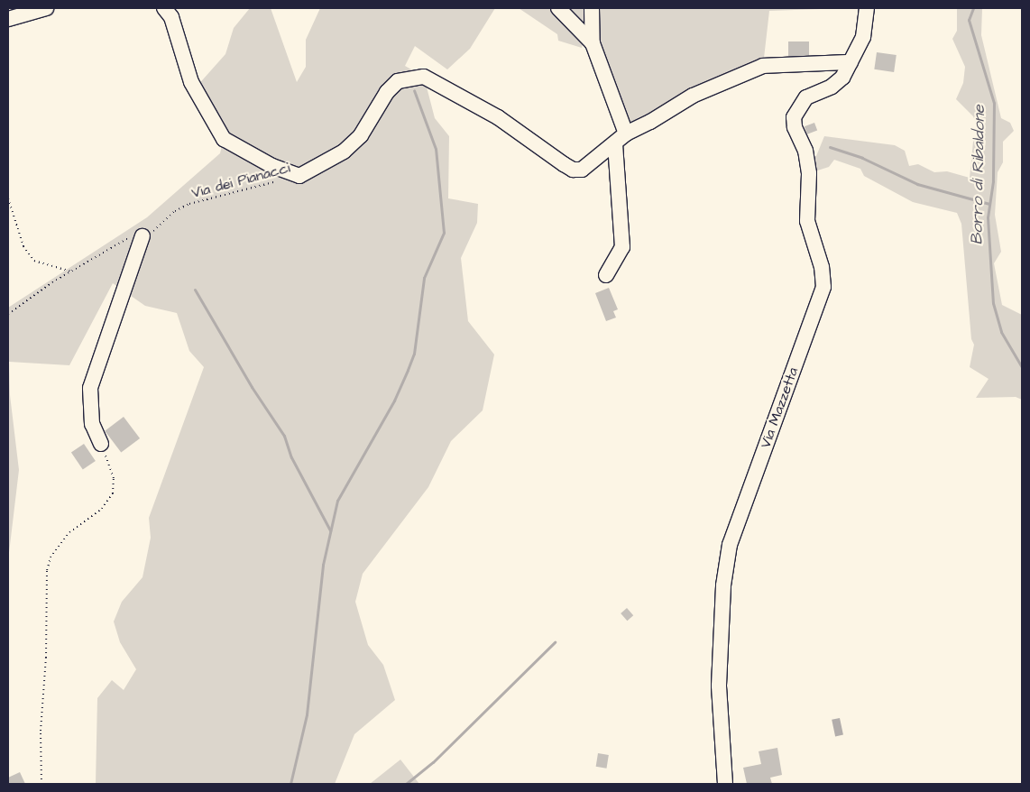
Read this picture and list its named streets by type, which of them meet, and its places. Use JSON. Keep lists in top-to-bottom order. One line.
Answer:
{"streets":{"street":["Via Mazzetta"],"path":["Via dei Pianacci"]},"water":["Borro di Ribaldone"]}
